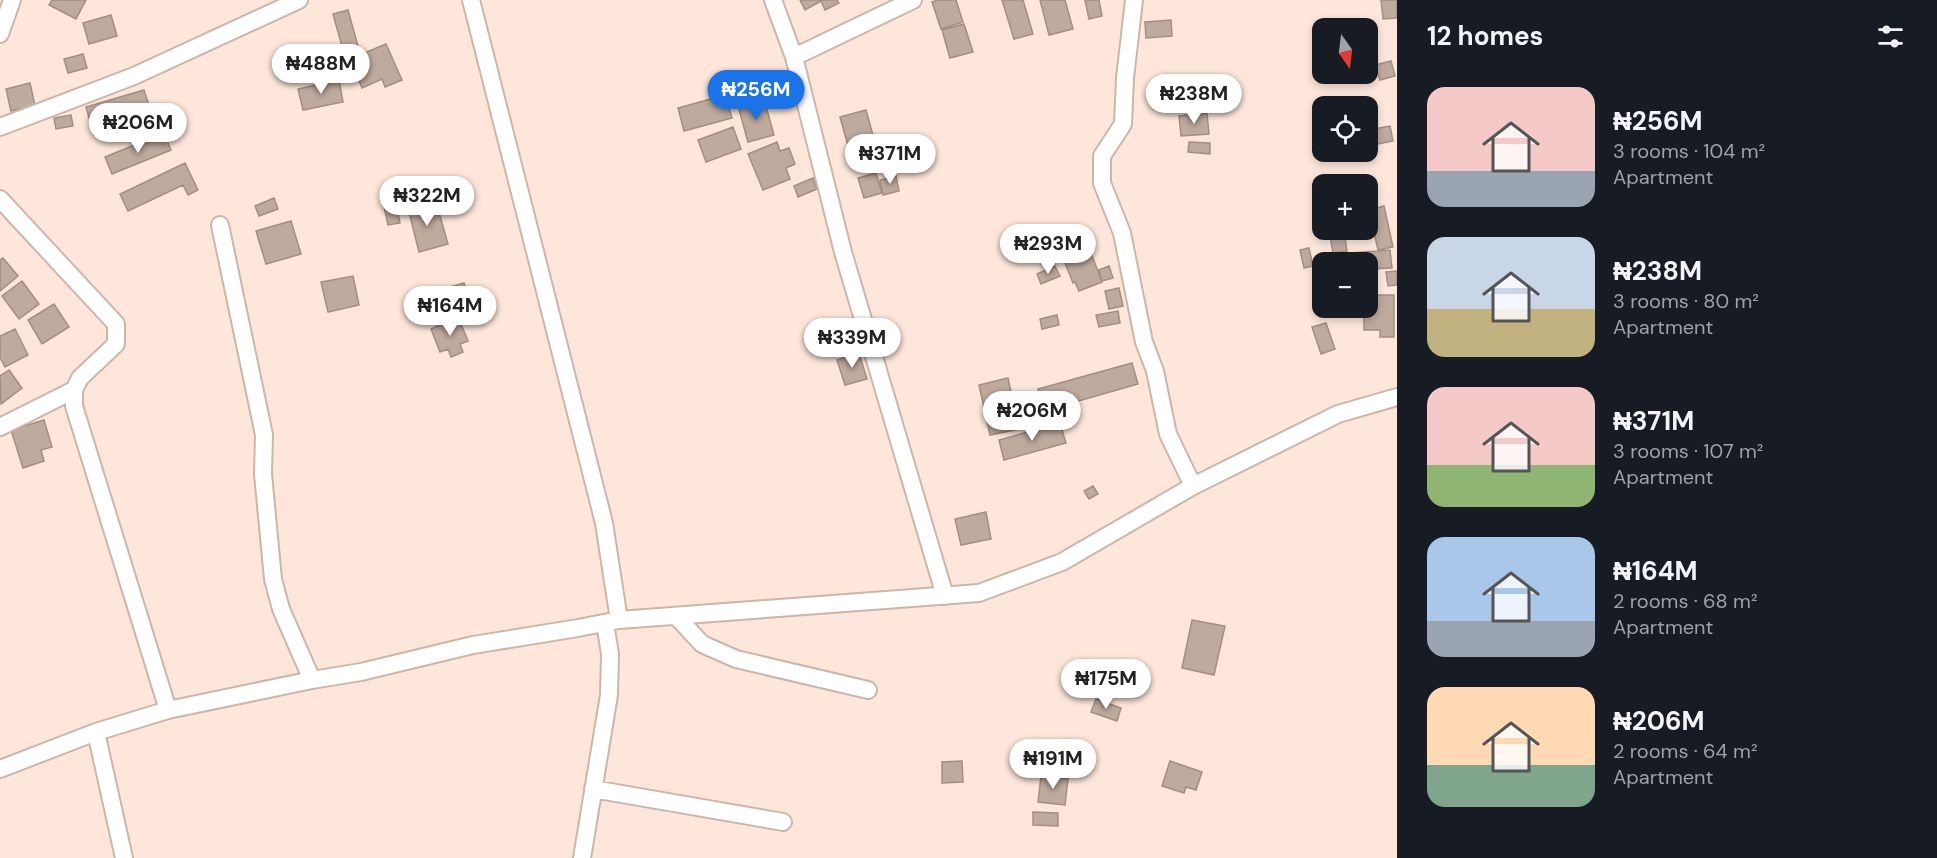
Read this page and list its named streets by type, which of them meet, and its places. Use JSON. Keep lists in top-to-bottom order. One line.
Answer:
{"north":"bottom","page":{"heading":"12 homes","map_buttons":["+","−"],"price":["₦488M","₦256M","₦238M","₦206M","₦371M","₦322M","₦293M","₦164M","₦339M","₦206M","₦175M","₦191M"],"list":[{"name":"₦256M","note":"3 rooms · 104 m² · Apartment"},{"name":"₦238M","note":"3 rooms · 80 m² · Apartment"},{"name":"₦371M","note":"3 rooms · 107 m² · Apartment"},{"name":"₦164M","note":"2 rooms · 68 m² · Apartment"},{"name":"₦206M","note":"2 rooms · 64 m² · Apartment"}]}}
